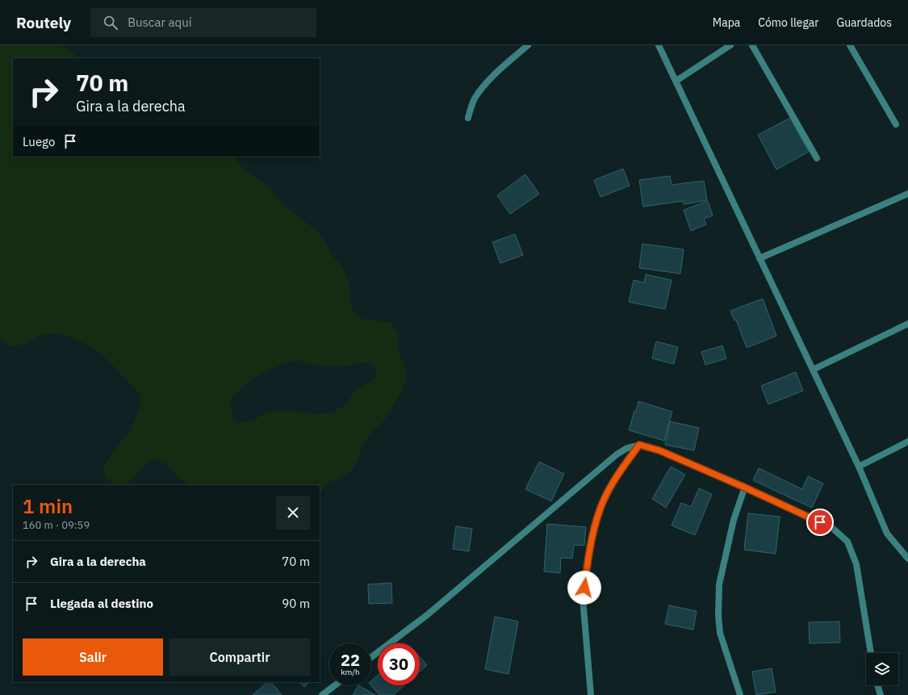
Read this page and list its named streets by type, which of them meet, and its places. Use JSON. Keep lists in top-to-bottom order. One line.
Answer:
{"page":{"header":"Routely","search":"Buscar aquí","nav":["Mapa","Cómo llegar","Guardados"],"turn":["70 m","Gira a la derecha"],"then":"Luego","heading":["1 min","160 m · 09:59"],"list":[{"name":"Gira a la derecha","value":"70 m"},{"name":"Llegada al destino","value":"90 m"}],"buttons":["Salir","Compartir"],"speed":"22 km/h","limit":"30"}}
